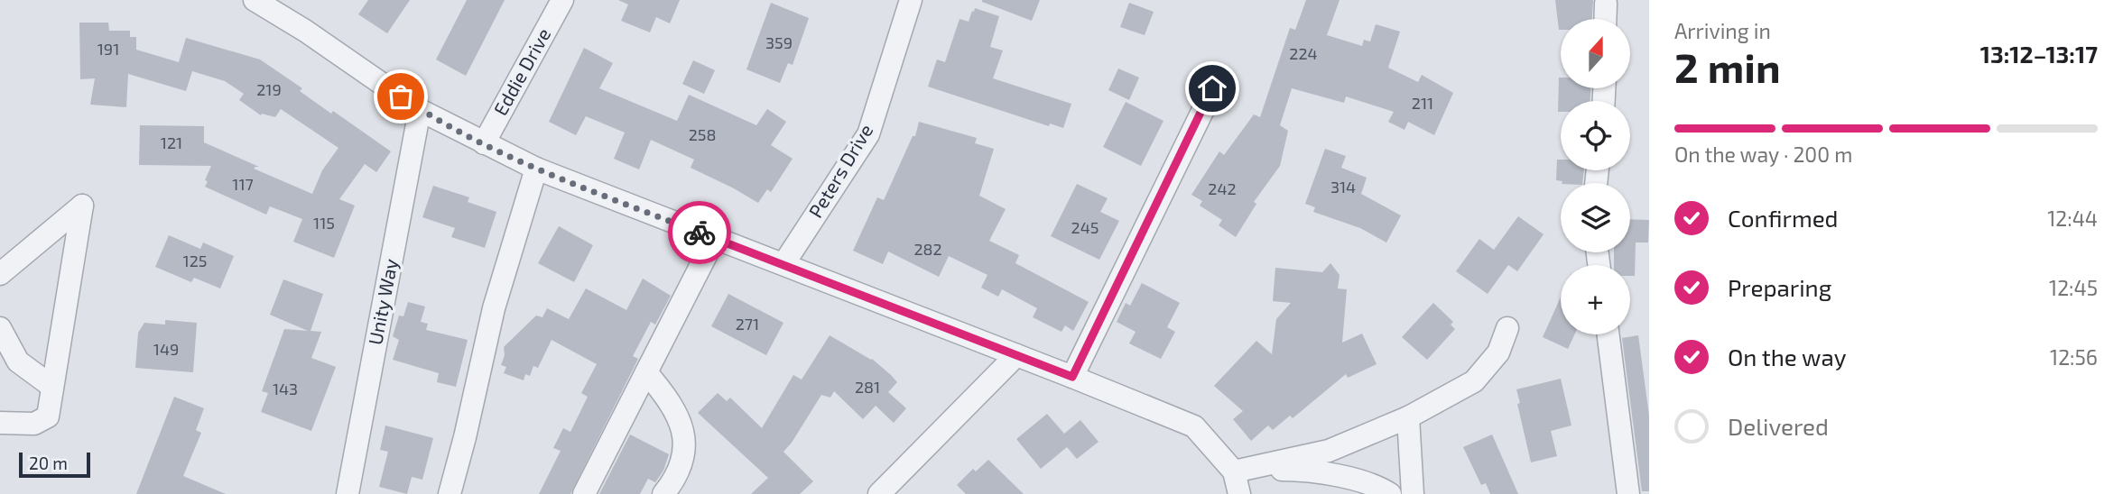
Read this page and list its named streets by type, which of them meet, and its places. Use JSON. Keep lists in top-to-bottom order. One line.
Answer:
{"streets":{"street":["Eddie Drive","Peters Drive","Unity Way"]},"house_numbers":["359","191","224","219","211","258","121","117","314","242","115","245","282","125","271","149","281","143"],"scale_bar":"20 m","north":"top","page":{"heading":["2 min","Arriving in","13:12–13:17"],"map_buttons":"+","bar":"On the way · 200 m","list":[["Confirmed","12:44"],["Preparing","12:45"],["On the way","12:56"],"Delivered"],"scale":"20 m"}}
